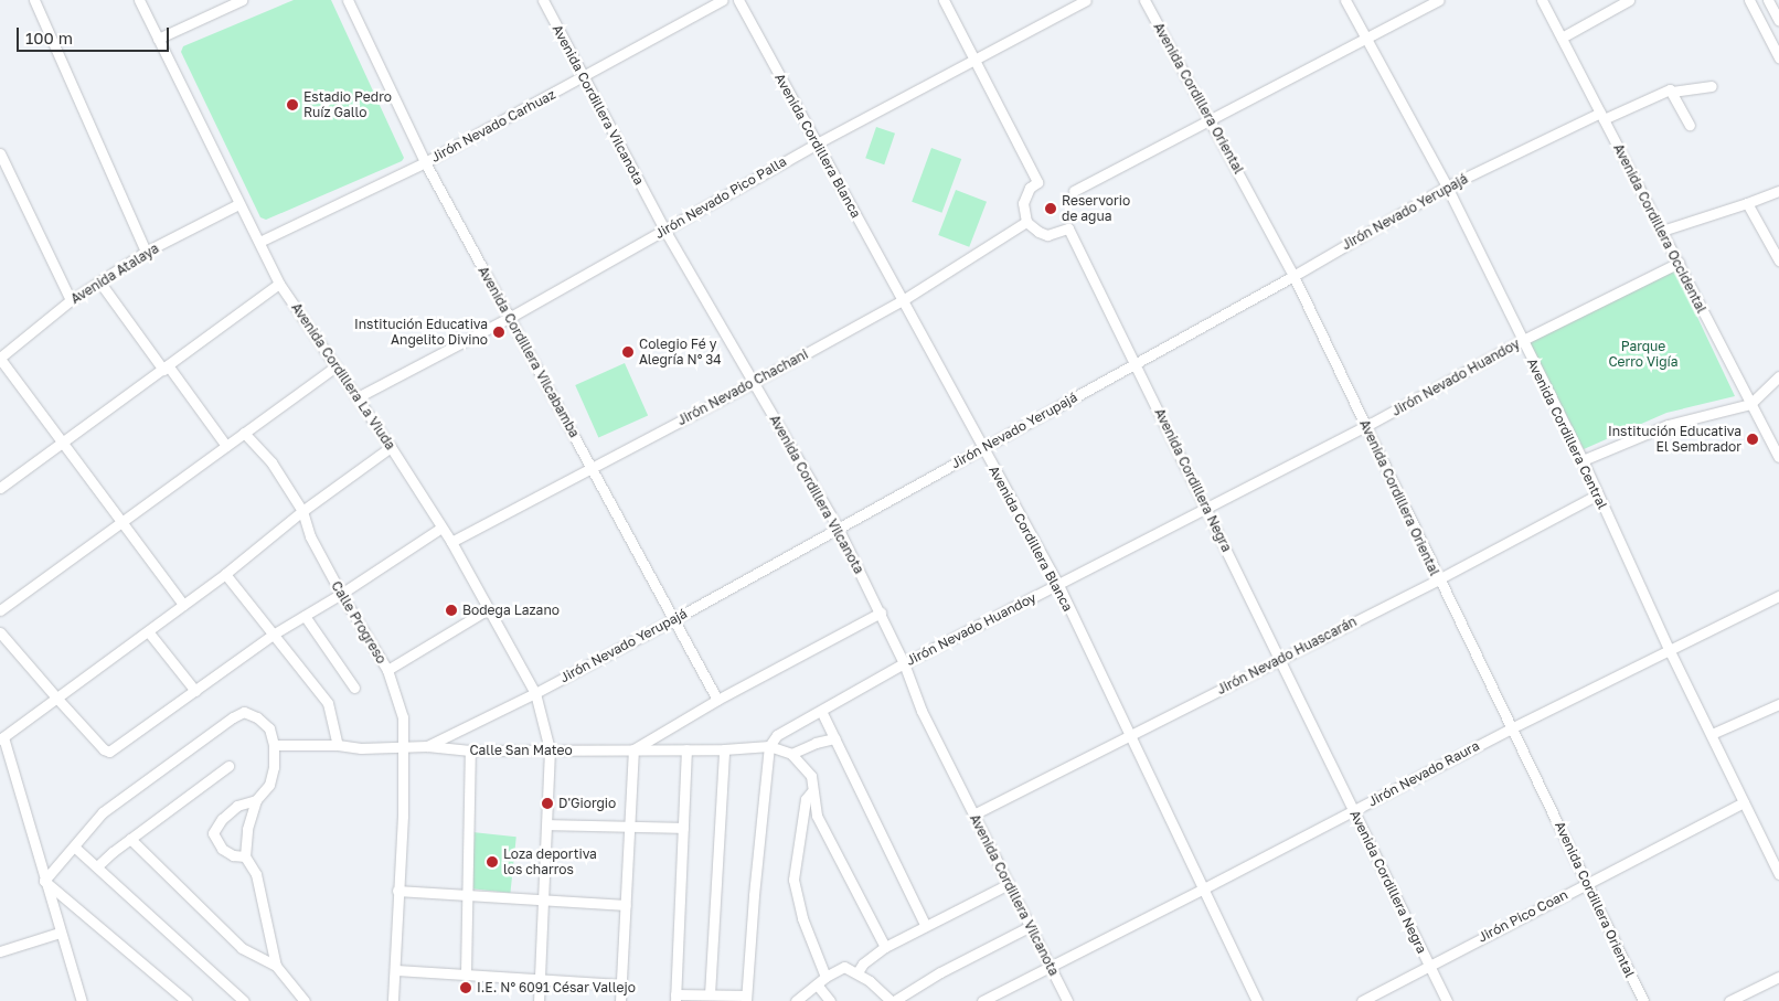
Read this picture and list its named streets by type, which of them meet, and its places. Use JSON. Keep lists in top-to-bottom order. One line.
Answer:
{"streets":{"street":["Avenida Cordillera Oriental","Avenida Cordillera Vilcanota","Jirón Nevado Carhuaz","Avenida Cordillera Blanca","Jirón Nevado Pico Palla","Jirón Nevado Yerupajá","Avenida Cordillera Occidental","Avenida Atalaya","Avenida Cordillera Vilcabamba","Avenida Cordillera La Viuda","Jirón Nevado Huandoy","Jirón Nevado Chachani","Avenida Cordillera Central","Avenida Cordillera Negra","Calle Progreso","Jirón Nevado Huascarán","Calle San Mateo","Jirón Nevado Raura","Jirón Pico Coan"]},"crossings":[["Avenida Cordillera Oriental","Jirón Nevado Yerupajá"],["Avenida Cordillera Oriental","Jirón Nevado Huandoy"],["Avenida Cordillera Oriental","Jirón Nevado Huascarán"],["Avenida Cordillera Oriental","Jirón Nevado Raura"],["Avenida Cordillera Oriental","Jirón Pico Coan"],["Avenida Cordillera Vilcanota","Jirón Nevado Carhuaz"],["Avenida Cordillera Vilcanota","Jirón Nevado Pico Palla"],["Avenida Cordillera Vilcanota","Jirón Nevado Yerupajá"],["Avenida Cordillera Vilcanota","Jirón Nevado Huandoy"],["Avenida Cordillera Vilcanota","Jirón Nevado Chachani"],["Avenida Cordillera Vilcanota","Jirón Nevado Huascarán"],["Avenida Cordillera Vilcanota","Jirón Nevado Raura"],["Jirón Nevado Carhuaz","Avenida Cordillera Vilcabamba"],["Jirón Nevado Carhuaz","Avenida Cordillera La Viuda"],["Avenida Cordillera Blanca","Jirón Nevado Pico Palla"],["Avenida Cordillera Blanca","Jirón Nevado Yerupajá"],["Avenida Cordillera Blanca","Jirón Nevado Huandoy"],["Avenida Cordillera Blanca","Jirón Nevado Chachani"],["Avenida Cordillera Blanca","Jirón Nevado Huascarán"],["Avenida Cordillera Blanca","Jirón Nevado Raura"],["Jirón Nevado Pico Palla","Avenida Cordillera Vilcabamba"],["Jirón Nevado Pico Palla","Avenida Cordillera La Viuda"],["Jirón Nevado Yerupajá","Avenida Cordillera Occidental"],["Jirón Nevado Yerupajá","Avenida Cordillera Vilcabamba"],["Jirón Nevado Yerupajá","Avenida Cordillera La Viuda"],["Jirón Nevado Yerupajá","Avenida Cordillera Central"],["Jirón Nevado Yerupajá","Avenida Cordillera Negra"],["Jirón Nevado Yerupajá","Calle San Mateo"],["Avenida Cordillera Occidental","Jirón Nevado Huandoy"],["Avenida Atalaya","Avenida Cordillera La Viuda"],["Avenida Cordillera Vilcabamba","Jirón Nevado Chachani"],["Avenida Cordillera La Viuda","Jirón Nevado Chachani"],["Avenida Cordillera La Viuda","Calle San Mateo"],["Jirón Nevado Huandoy","Avenida Cordillera Central"],["Jirón Nevado Huandoy","Avenida Cordillera Negra"],["Jirón Nevado Huandoy","Calle San Mateo"],["Jirón Nevado Chachani","Avenida Cordillera Negra"],["Avenida Cordillera Central","Jirón Nevado Huascarán"],["Avenida Cordillera Central","Jirón Nevado Raura"],["Avenida Cordillera Central","Jirón Pico Coan"],["Avenida Cordillera Negra","Jirón Nevado Huascarán"],["Avenida Cordillera Negra","Jirón Nevado Raura"],["Avenida Cordillera Negra","Jirón Pico Coan"],["Calle Progreso","Calle San Mateo"]],"parks":["Parque Cerro Vigía"],"places":["Estadio Pedro Ruíz Gallo","Reservorio de agua","Institución Educativa Angelito Divino","Colegio Fé y Alegría N° 34","Institución Educativa El Sembrador","Bodega Lazano","D'Giorgio","Loza deportiva los charros","I.E. N° 6091 César Vallejo"],"scale_bar":"100 m"}
